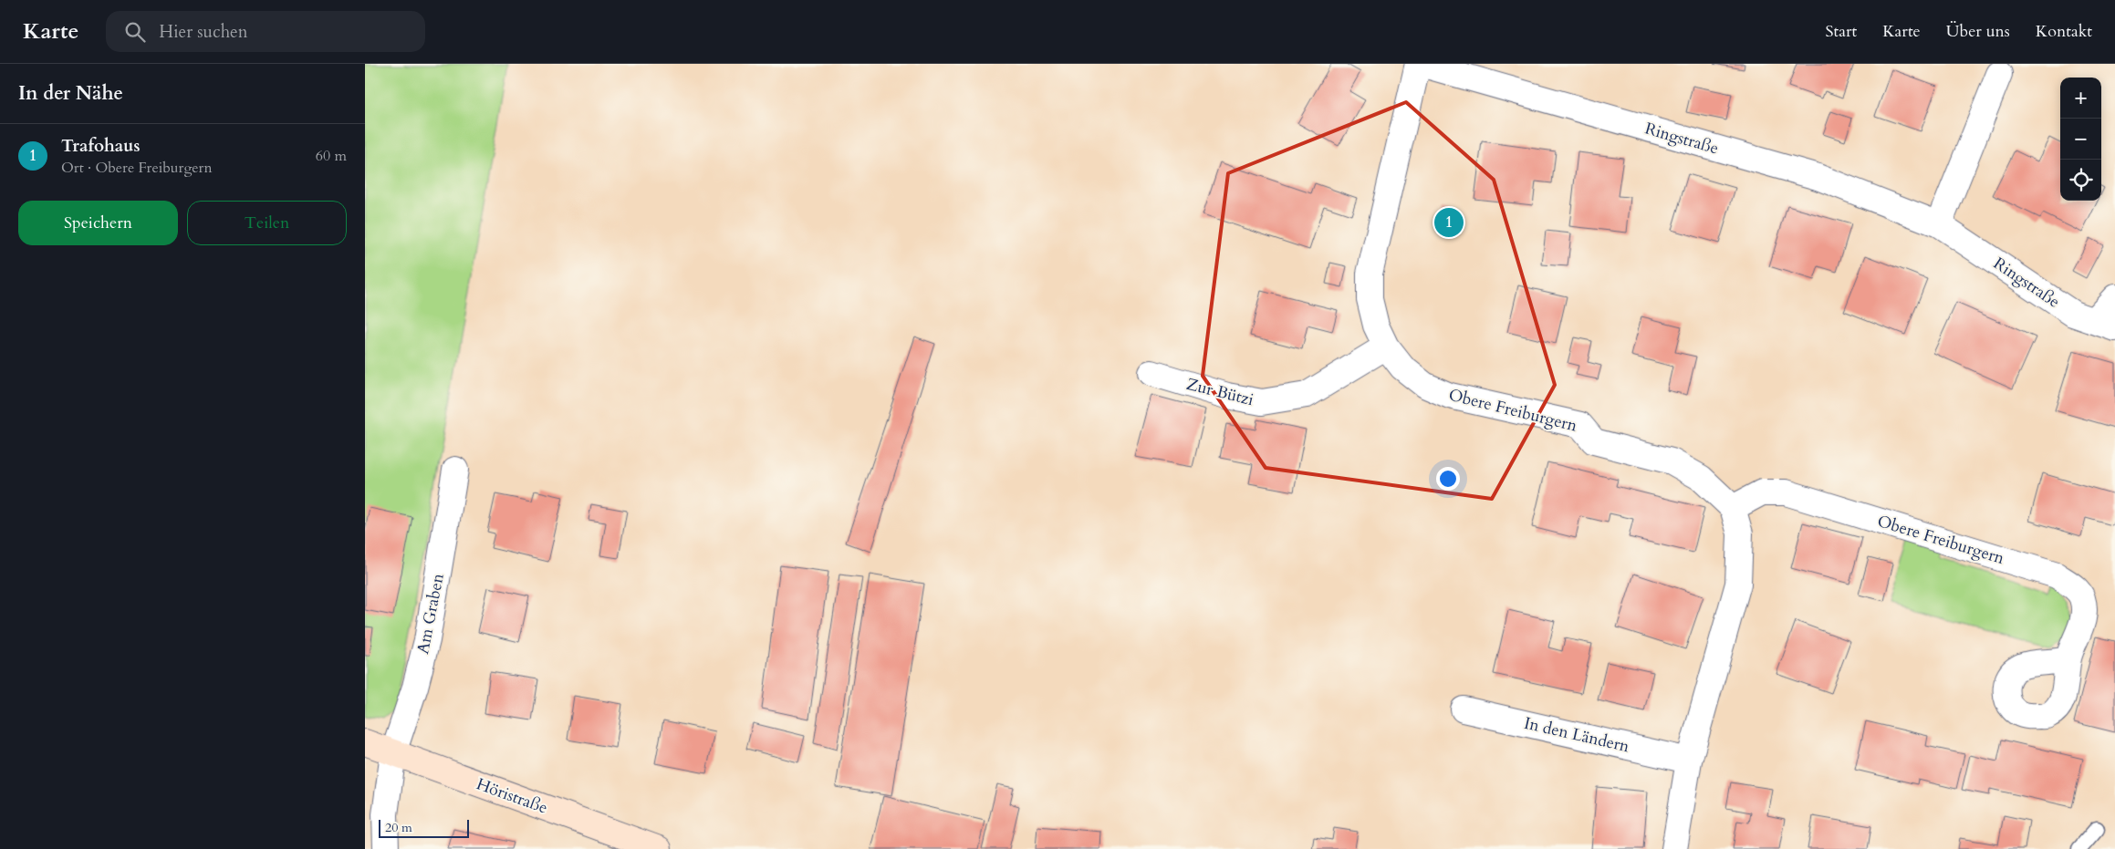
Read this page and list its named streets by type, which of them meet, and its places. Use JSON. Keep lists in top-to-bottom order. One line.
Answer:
{"streets":{"main road":["Höristraße"],"street":["Ringstraße","Zur Bützi","Obere Freiburgern","Am Graben","In den Ländern"]},"crossings":[["Ringstraße","Obere Freiburgern"],["Zur Bützi","Obere Freiburgern"],["Am Graben","Höristraße"]],"scale_bar":"20 m","page":{"header":"Karte","search":"Hier suchen","nav":["Start","Karte","Über uns","Kontakt"],"heading":"In der Nähe","map_buttons":["+","−"],"list":[{"mark":"1","name":"Trafohaus","note":"Ort · Obere Freiburgern","value":"60 m"}],"buttons":["Speichern","Teilen"],"pins":"1","scale":"20 m"}}
